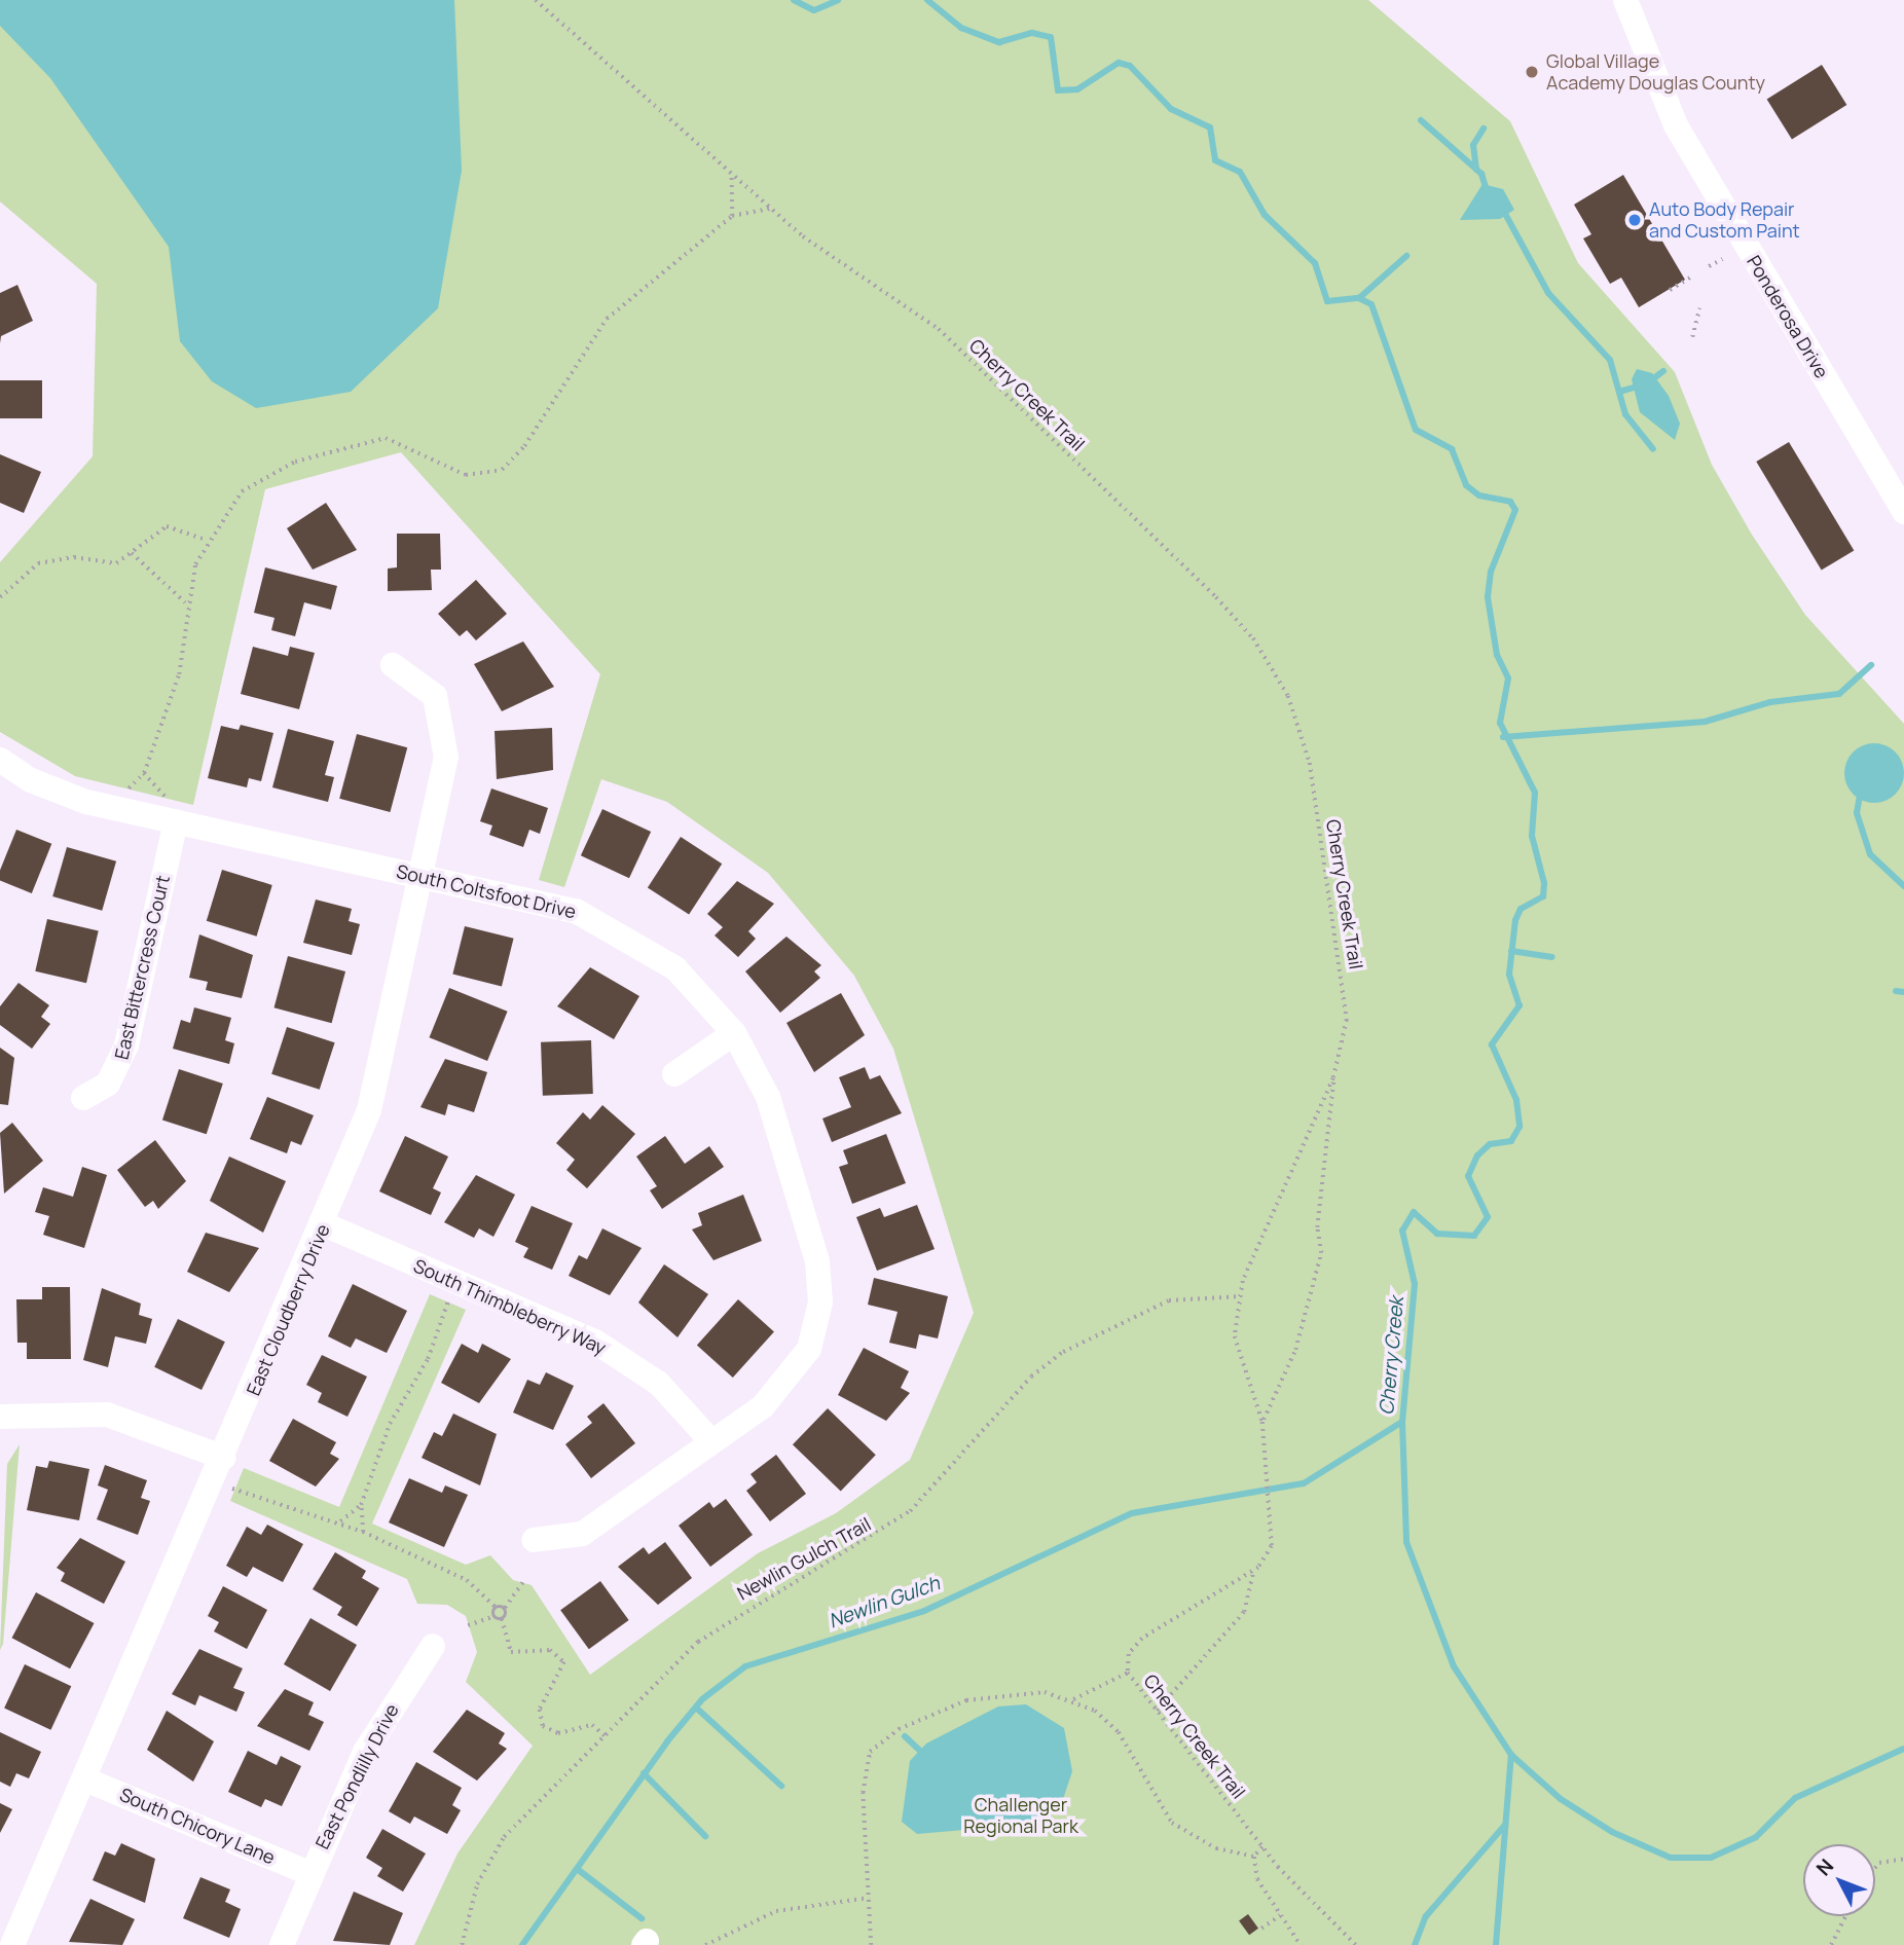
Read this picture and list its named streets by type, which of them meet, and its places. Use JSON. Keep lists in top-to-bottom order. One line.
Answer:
{"streets":{"street":["Ponderosa Drive","South Coltsfoot Drive","East Bittercress Court","South Thimbleberry Way","East Cloudberry Drive","East Pondlilly Drive","South Chicory Lane"],"path":["Cherry Creek Trail","Newlin Gulch Trail"]},"crossings":[["Cherry Creek Trail","Newlin Gulch Trail"],["South Coltsfoot Drive","East Bittercress Court"],["South Coltsfoot Drive","South Thimbleberry Way"],["South Coltsfoot Drive","East Cloudberry Drive"],["South Thimbleberry Way","East Cloudberry Drive"],["East Cloudberry Drive","South Chicory Lane"],["East Pondlilly Drive","South Chicory Lane"]],"water":["Cherry Creek","Newlin Gulch"],"parks":["Challenger Regional Park"],"places":["Global Village Academy Douglas County","Auto Body Repair and Custom Paint"],"north":"top left"}
